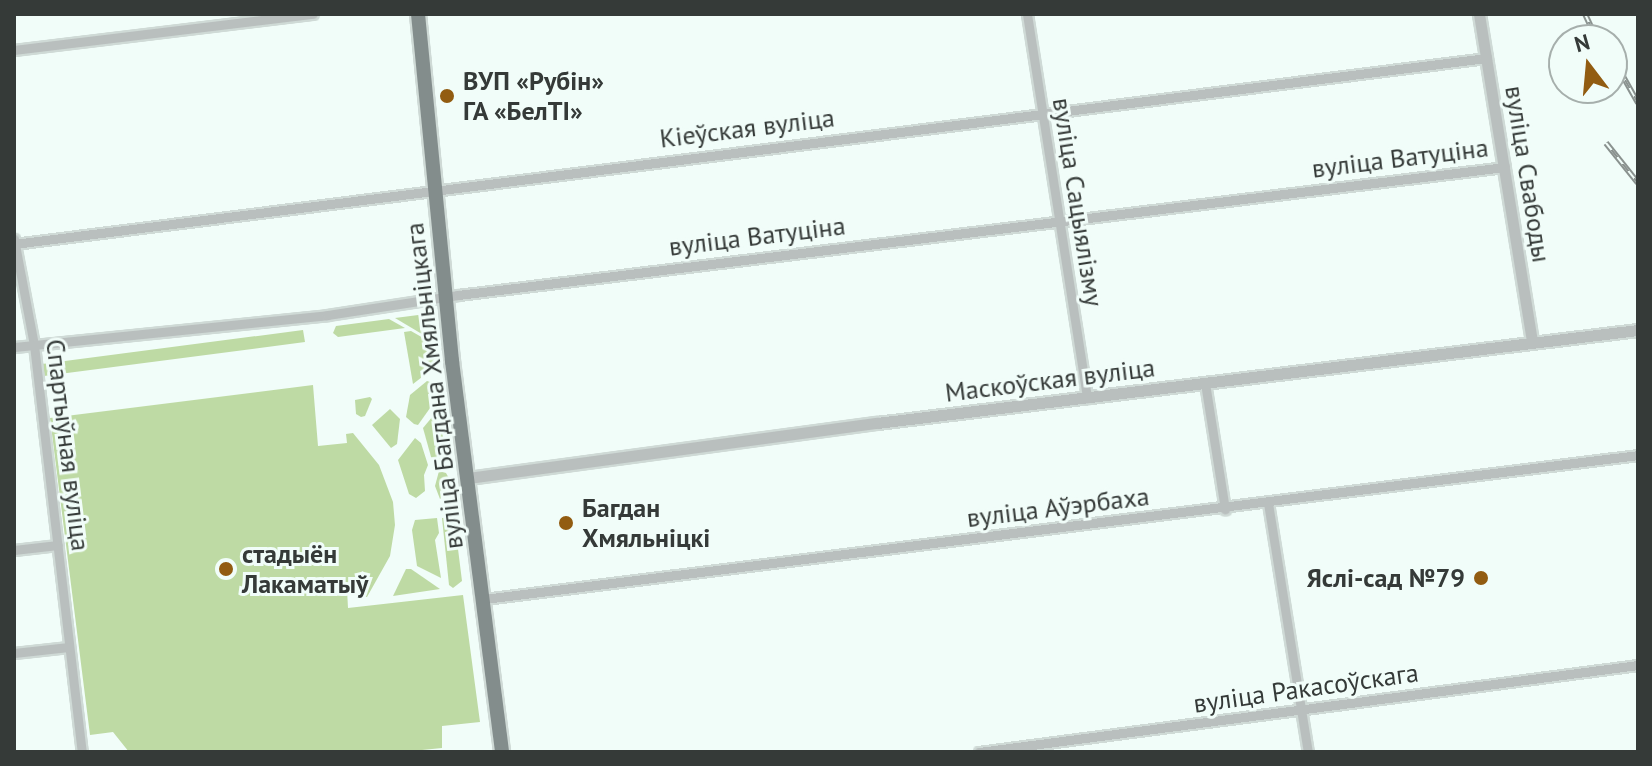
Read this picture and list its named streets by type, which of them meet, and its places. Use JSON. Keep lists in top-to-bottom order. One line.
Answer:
{"streets":{"main road":["вуліца Багдана Хмяльніцкага"],"street":["Кіеўская вуліца","вуліца Ватуціна","вуліца Свабоды","вуліца Сацыялізму","Маскоўская вуліца","Спартыўная вуліца","вуліца Аўэрбаха","вуліца Ракасоўскага"]},"crossings":[["Кіеўская вуліца","вуліца Свабоды"],["Кіеўская вуліца","вуліца Сацыялізму"],["Кіеўская вуліца","вуліца Багдана Хмяльніцкага"],["Кіеўская вуліца","Спартыўная вуліца"],["вуліца Ватуціна","вуліца Свабоды"],["вуліца Ватуціна","вуліца Сацыялізму"],["вуліца Ватуціна","вуліца Багдана Хмяльніцкага"],["вуліца Ватуціна","Спартыўная вуліца"],["вуліца Свабоды","Маскоўская вуліца"],["вуліца Сацыялізму","Маскоўская вуліца"],["Маскоўская вуліца","вуліца Багдана Хмяльніцкага"],["вуліца Багдана Хмяльніцкага","вуліца Аўэрбаха"]],"places":["ВУП «Рубін» ГА «БелТІ»","Багдан Хмяльніцкі","стадыён Лакаматыў","Яслі-сад №79"],"north":"top"}
